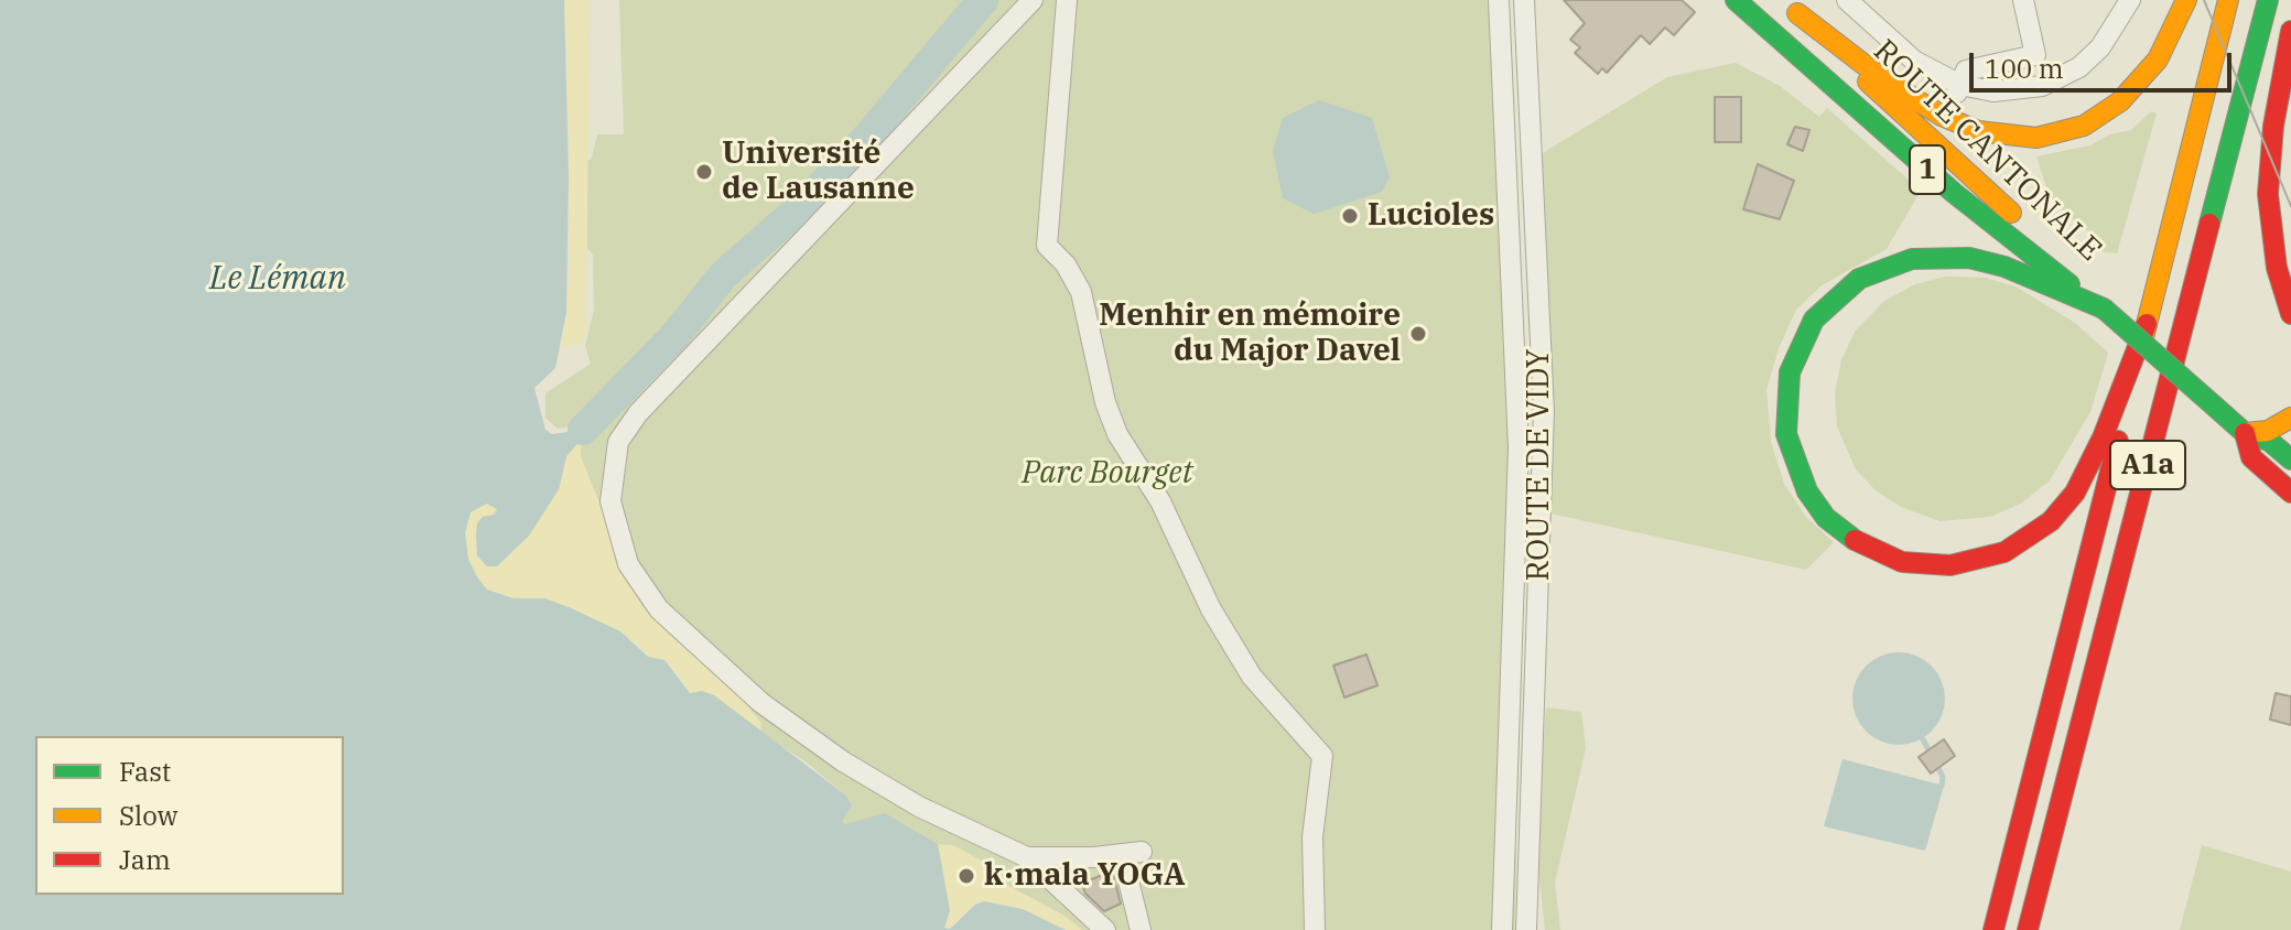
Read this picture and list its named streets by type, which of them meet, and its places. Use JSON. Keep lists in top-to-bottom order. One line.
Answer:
{"streets":{"main road":["ROUTE CANTONALE","1","A1a"],"street":["ROUTE DE VIDY"]},"crossings":[["ROUTE CANTONALE","1"]],"water":["Le Léman"],"parks":["Parc Bourget"],"places":["Université de Lausanne","Lucioles","Menhir en mémoire du Major Davel","k·mala YOGA"],"legend":["Fast","Slow","Jam"],"scale_bar":"100 m"}
